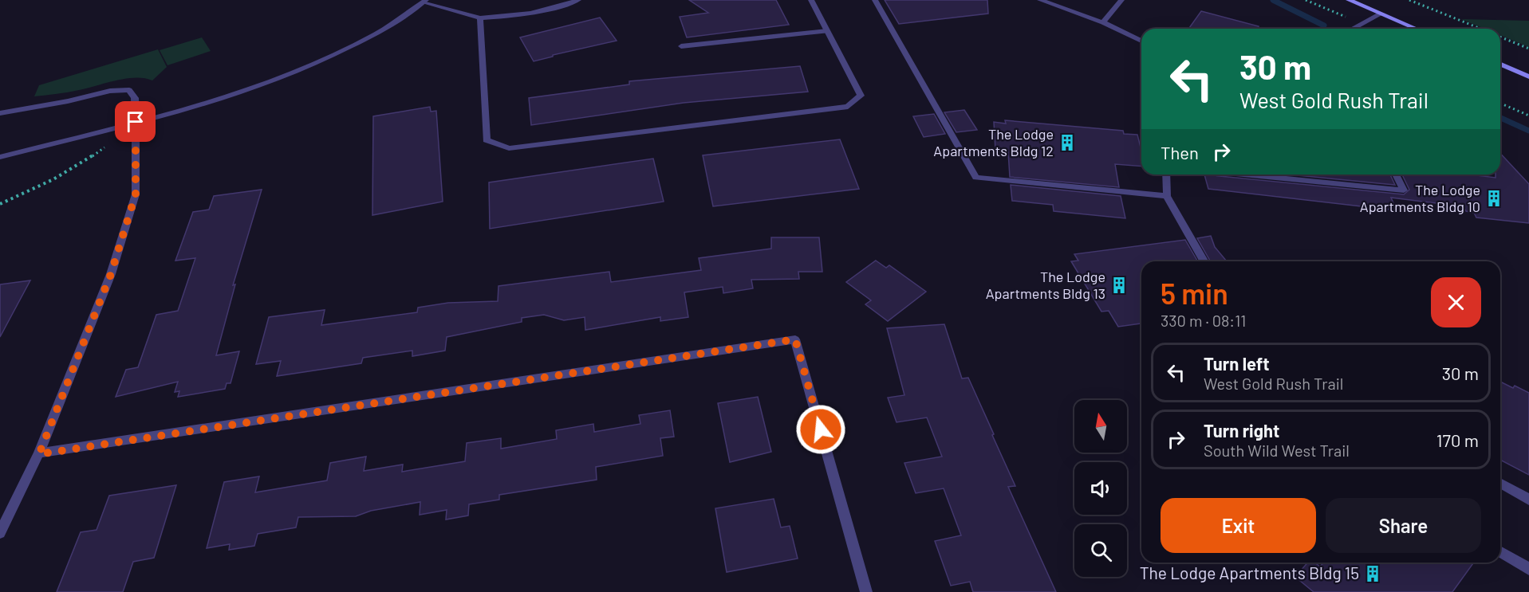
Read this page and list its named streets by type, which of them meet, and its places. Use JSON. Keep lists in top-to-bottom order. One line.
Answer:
{"places":{"building":["The Lodge Apartments Bldg 12","The Lodge Apartments Bldg 10","The Lodge Apartments Bldg 13","The Lodge Apartments Bldg 15"]},"north":"top","page":{"turn":["30 m","West Gold Rush Trail"],"then":"Then","heading":["5 min","330 m · 08:11"],"list":[{"name":"Turn left","note":"West Gold Rush Trail","value":"30 m"},{"name":"Turn right","note":"South Wild West Trail","value":"170 m"}],"buttons":["Exit","Share"]}}
